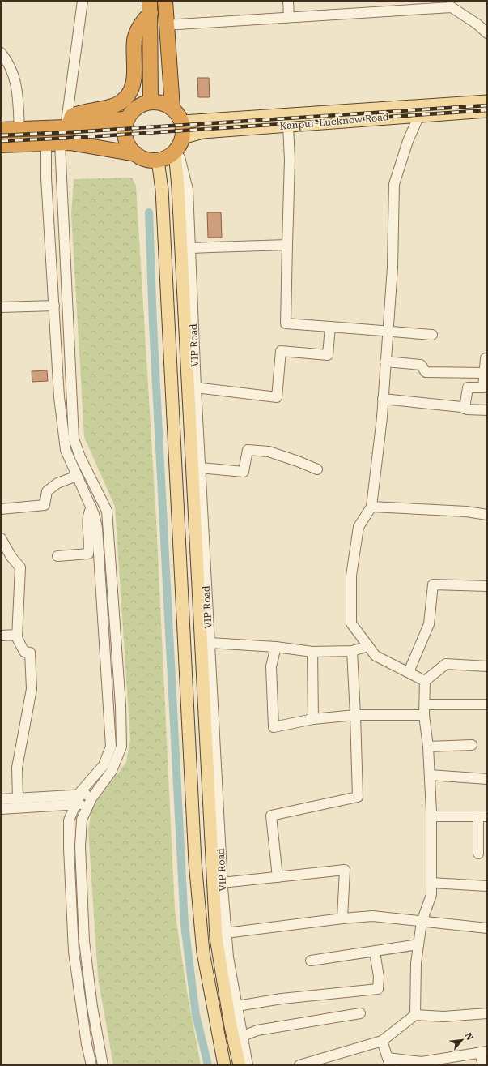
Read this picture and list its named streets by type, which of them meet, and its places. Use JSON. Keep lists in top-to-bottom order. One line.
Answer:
{"streets":{"main road":["Kanpur-Lucknow Road","VIP Road"]},"crossings":[["Kanpur-Lucknow Road","VIP Road"]],"north":"top right"}
